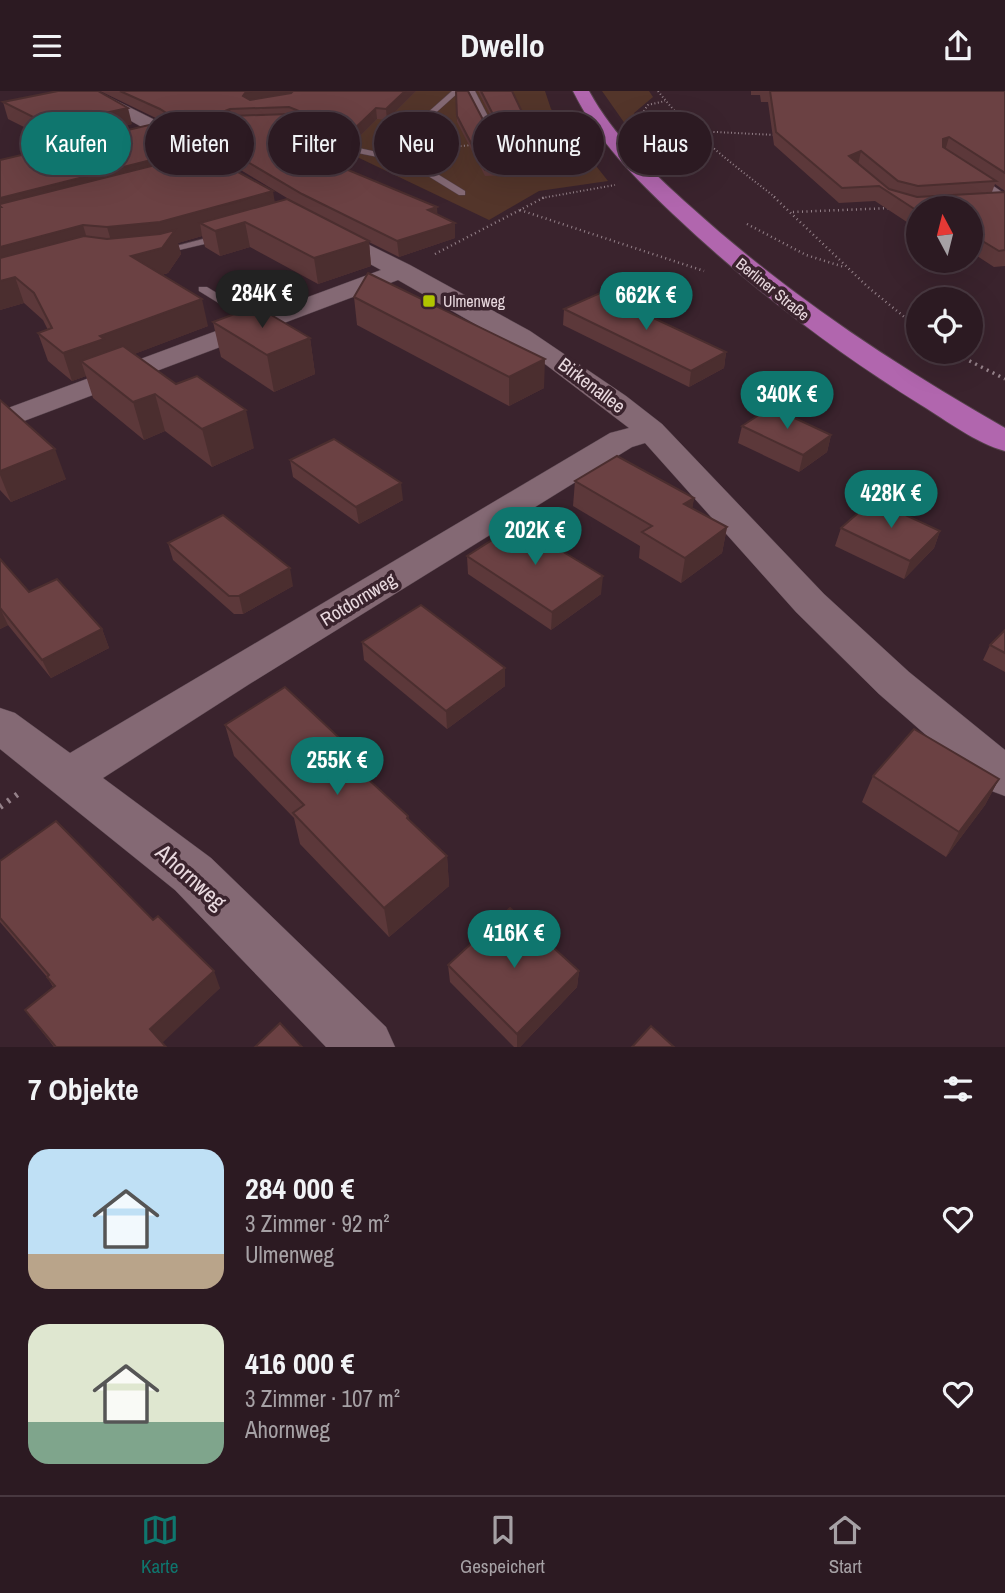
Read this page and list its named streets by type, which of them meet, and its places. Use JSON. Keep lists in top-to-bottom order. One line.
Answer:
{"streets":{"highway":["Berliner Straße"],"street":["Birkenallee","Rotdornweg","Ahornweg"]},"crossings":[["Birkenallee","Rotdornweg"],["Rotdornweg","Ahornweg"]],"places":{"transit":["Ulmenweg"]},"north":"top","page":{"header":"Dwello","chip":["Kaufen","Mieten","Filter","Neu","Wohnung","Haus"],"price":["284K €","662K €","340K €","428K €","202K €","255K €","416K €"],"heading":"7 Objekte","list":[{"name":"284 000 €","note":"3 Zimmer · 92 m² · Ulmenweg"},{"name":"416 000 €","note":"3 Zimmer · 107 m² · Ahornweg"}],"tabs":["Karte","Gespeichert","Start"]}}
